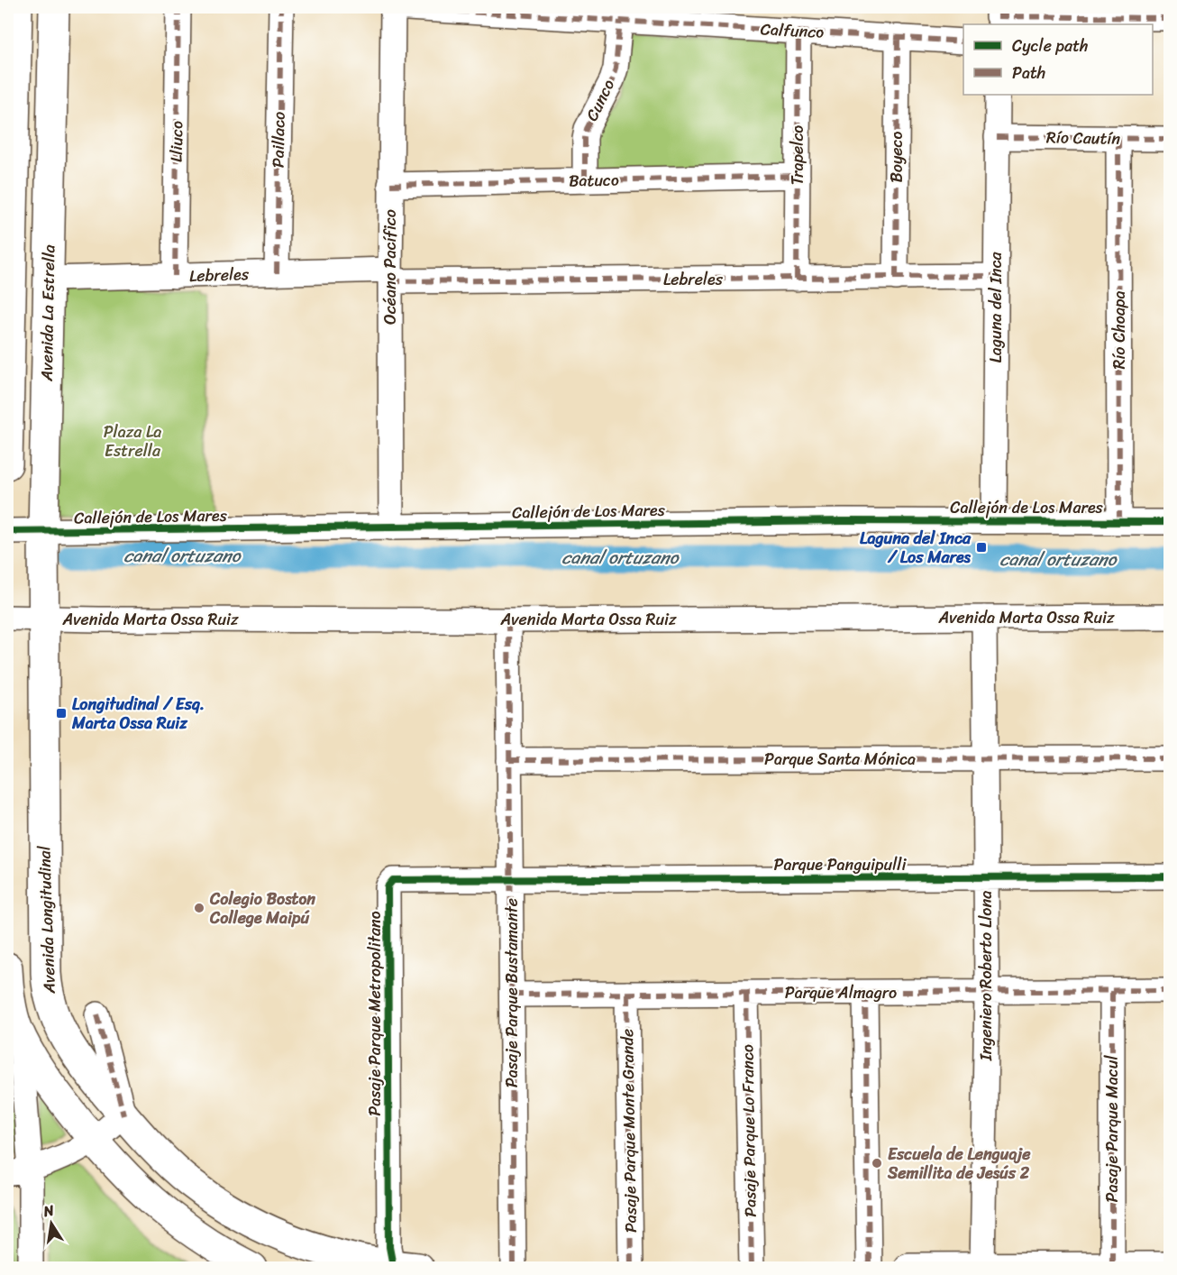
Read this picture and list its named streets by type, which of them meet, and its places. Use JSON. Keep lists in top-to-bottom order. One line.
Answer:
{"streets":{"main road":["Avenida La Estrella","Avenida Longitudinal"],"street":["Calfunco","Cunco","Río Cautín","Paillaco","Lliuco","Trapelco","Boyeco","Batuco","Océano Pacífico","Lebreles","Laguna del Inca","Río Choapa","Callejón de Los Mares","Avenida Marta Ossa Ruiz","Parque Santa Mónica","Parque Panguipulli","Ingeniero Roberto Llona","Pasaje Parque Bustamante","Parque Almagro","Pasaje Parque Metropolitano","Pasaje Parque Macul","Pasaje Parque Monte Grande","Pasaje Parque Lo Franco"]},"crossings":[["Calfunco","Cunco"],["Calfunco","Trapelco"],["Calfunco","Boyeco"],["Calfunco","Océano Pacífico"],["Cunco","Batuco"],["Río Cautín","Laguna del Inca"],["Río Cautín","Río Choapa"],["Paillaco","Lebreles"],["Lliuco","Lebreles"],["Trapelco","Batuco"],["Trapelco","Lebreles"],["Boyeco","Lebreles"],["Batuco","Océano Pacífico"],["Océano Pacífico","Lebreles"],["Océano Pacífico","Callejón de Los Mares"],["Lebreles","Laguna del Inca"],["Lebreles","Avenida La Estrella"],["Laguna del Inca","Callejón de Los Mares"],["Avenida La Estrella","Callejón de Los Mares"],["Avenida La Estrella","Avenida Marta Ossa Ruiz"],["Avenida La Estrella","Avenida Longitudinal"],["Río Choapa","Callejón de Los Mares"],["Avenida Marta Ossa Ruiz","Avenida Longitudinal"],["Avenida Marta Ossa Ruiz","Ingeniero Roberto Llona"],["Avenida Marta Ossa Ruiz","Pasaje Parque Bustamante"],["Parque Santa Mónica","Ingeniero Roberto Llona"],["Parque Santa Mónica","Pasaje Parque Bustamante"],["Parque Panguipulli","Ingeniero Roberto Llona"],["Parque Panguipulli","Pasaje Parque Bustamante"],["Parque Panguipulli","Pasaje Parque Metropolitano"],["Avenida Longitudinal","Pasaje Parque Metropolitano"],["Ingeniero Roberto Llona","Parque Almagro"],["Pasaje Parque Bustamante","Parque Almagro"],["Pasaje Parque Bustamante","Pasaje Parque Metropolitano"],["Parque Almagro","Pasaje Parque Macul"],["Parque Almagro","Pasaje Parque Monte Grande"],["Parque Almagro","Pasaje Parque Lo Franco"]],"water":["canal ortuzano"],"parks":["Plaza La Estrella"],"places":{"transit":["Laguna del Inca / Los Mares","Longitudinal / Esq. Marta Ossa Ruiz"],"other":["Colegio Boston College Maipú","Escuela de Lenguaje Semillita de Jesús 2"]},"legend":["Cycle path","Path"],"north":"top"}
